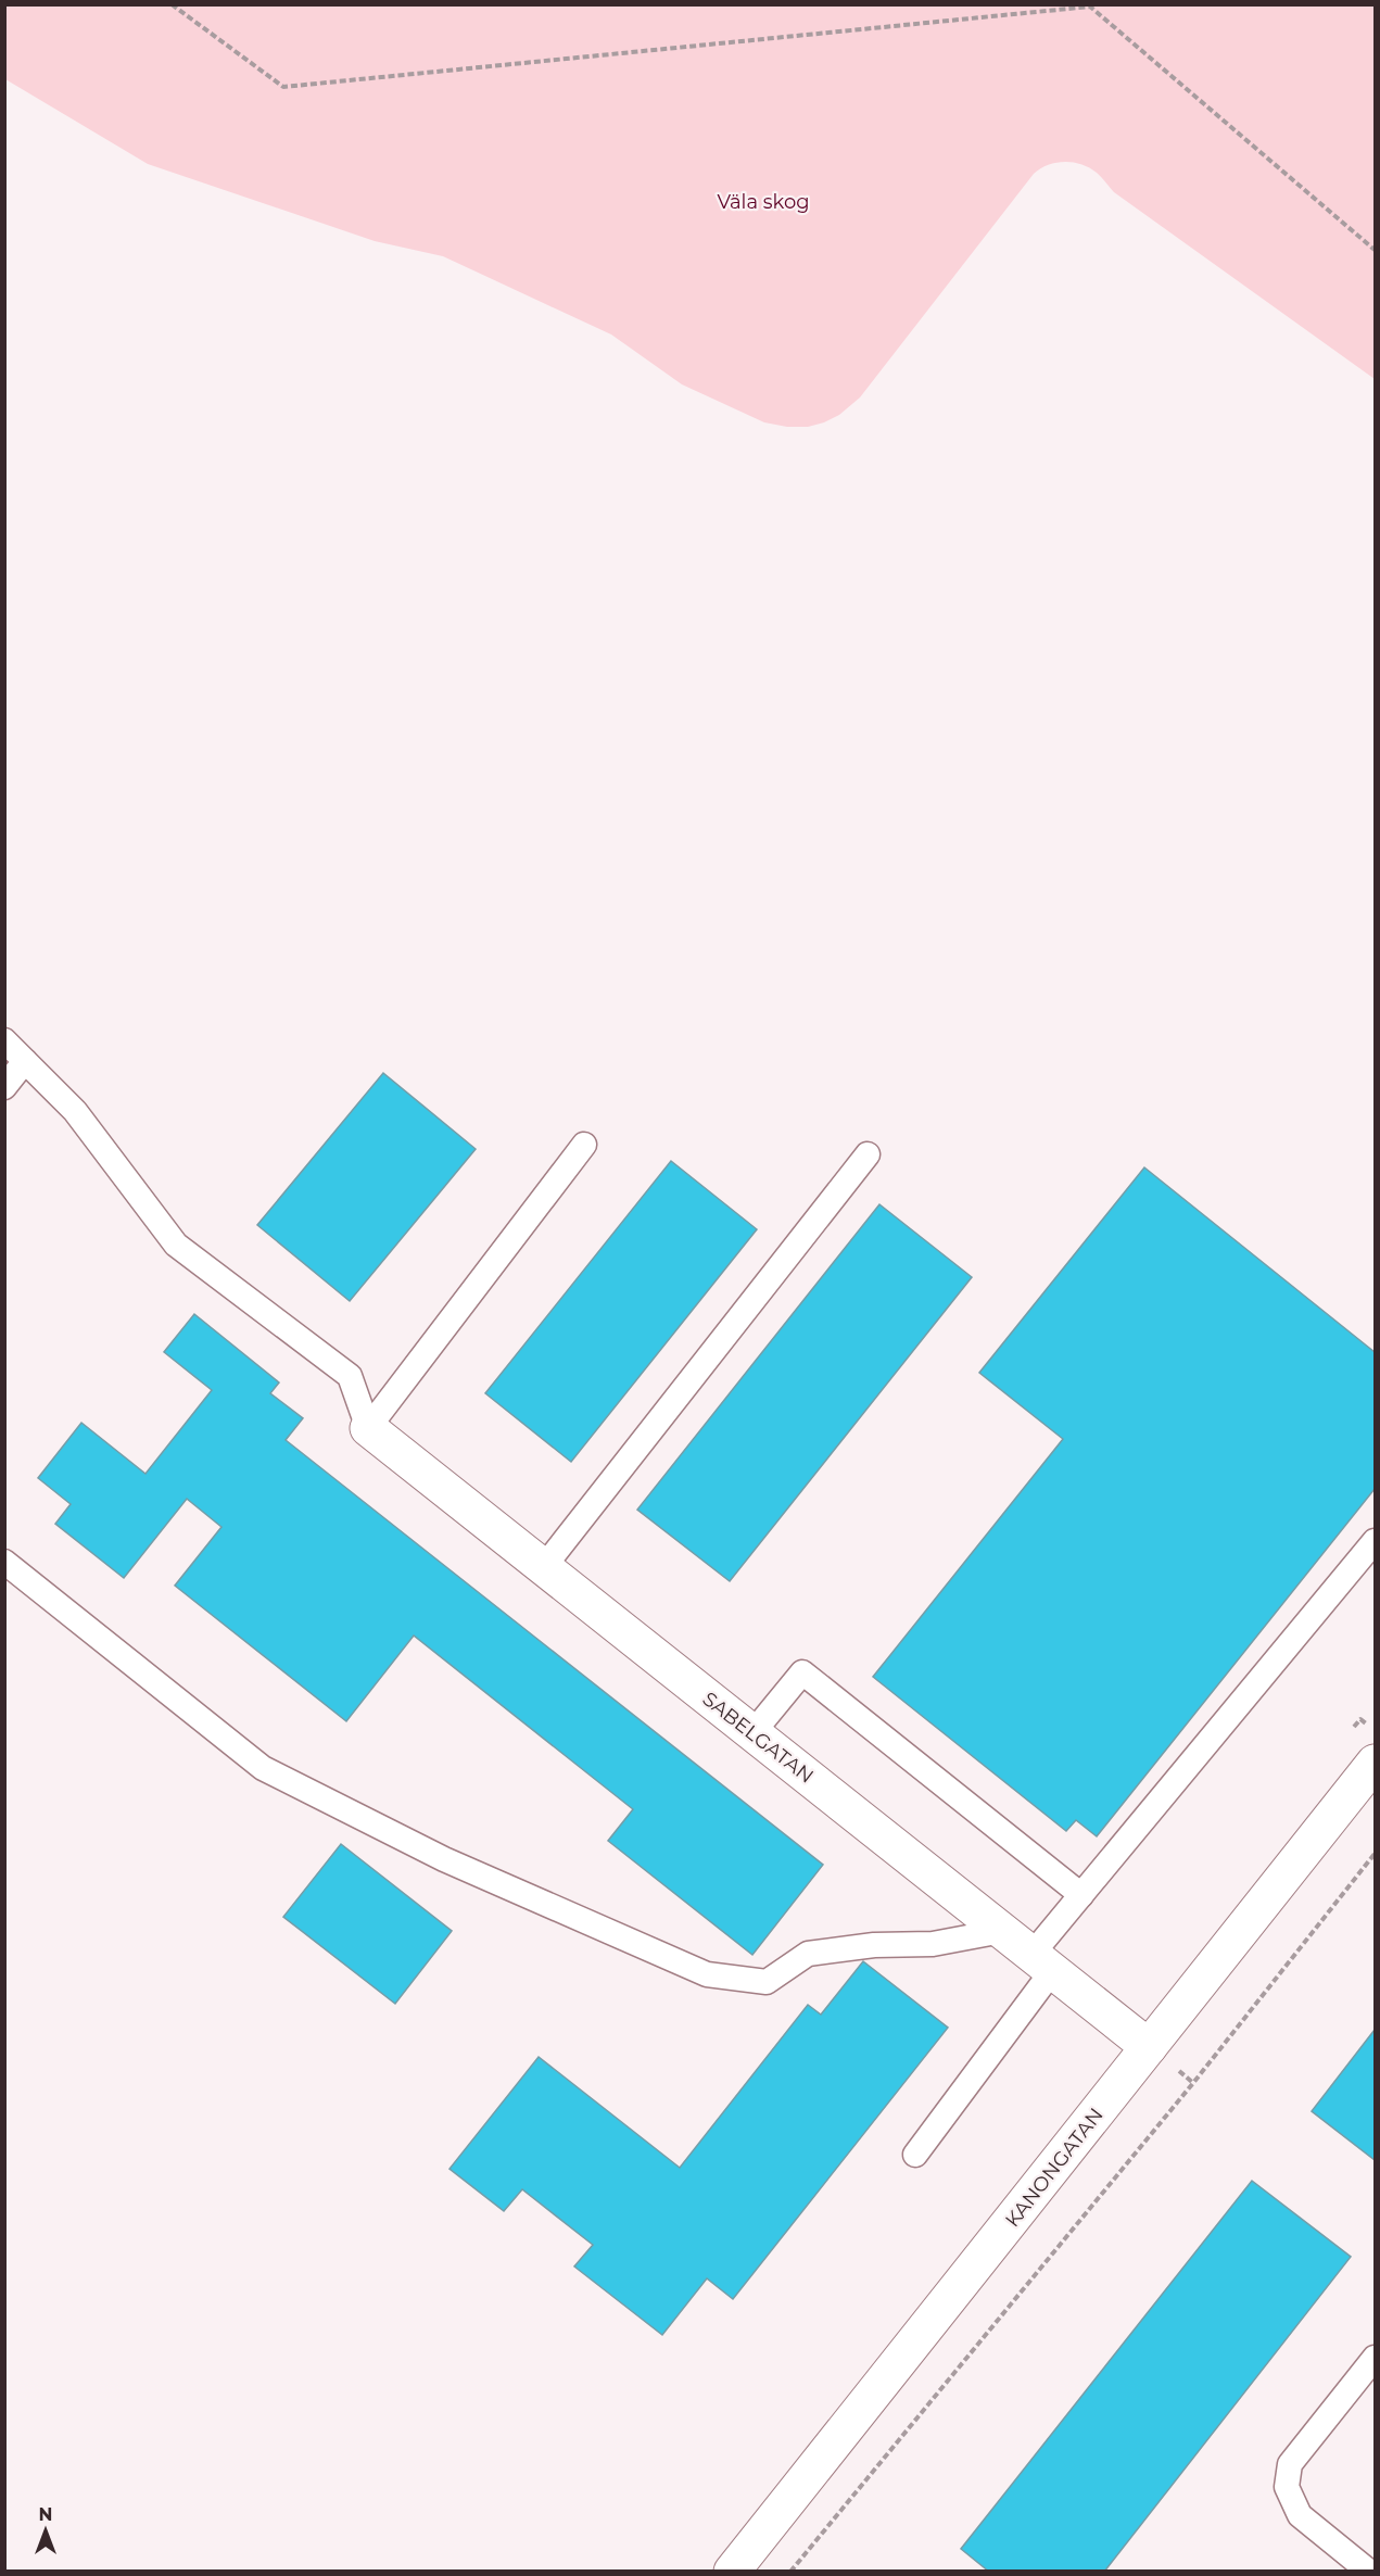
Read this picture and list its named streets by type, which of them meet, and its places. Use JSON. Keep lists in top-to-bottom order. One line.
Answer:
{"streets":{"street":["SABELGATAN","KANONGATAN"]},"crossings":[["SABELGATAN","KANONGATAN"]],"parks":["Väla skog"],"north":"top"}
